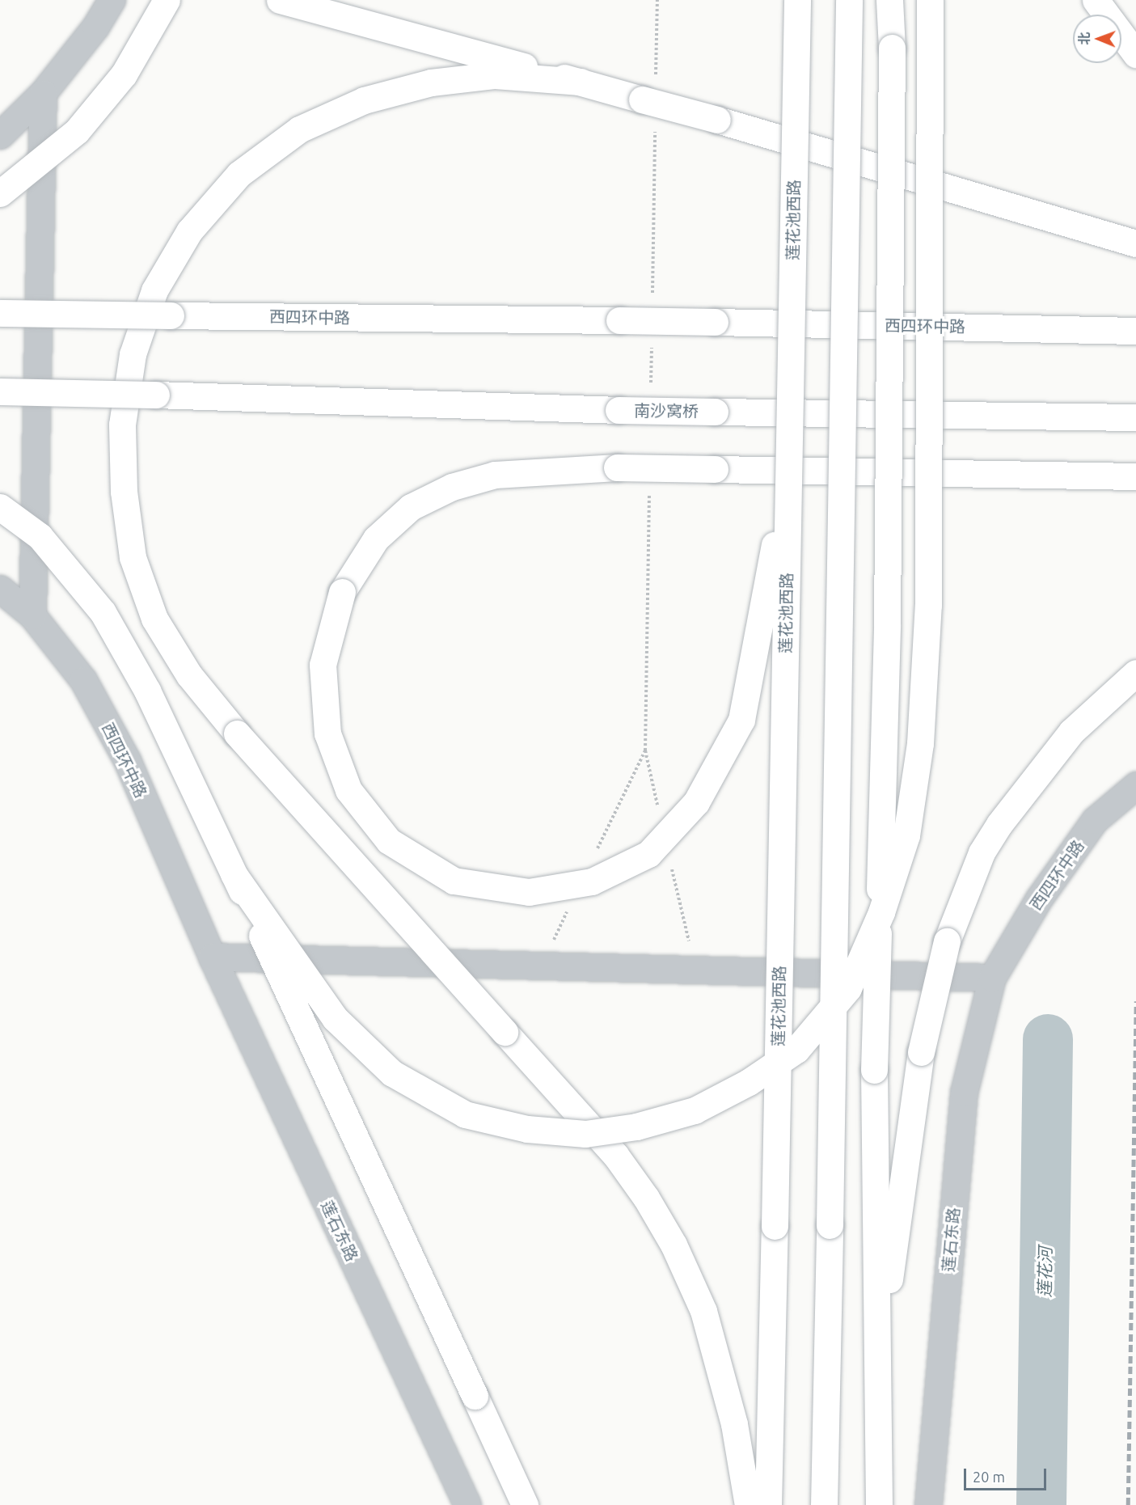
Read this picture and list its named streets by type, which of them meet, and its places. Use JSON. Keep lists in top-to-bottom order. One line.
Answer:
{"streets":{"highway":["莲花池西路","西四环中路","南沙窝桥"],"street":["莲石东路"]},"crossings":[["西四环中路","莲石东路"]],"water":["莲花河"],"scale_bar":"20 m","north":"left"}
